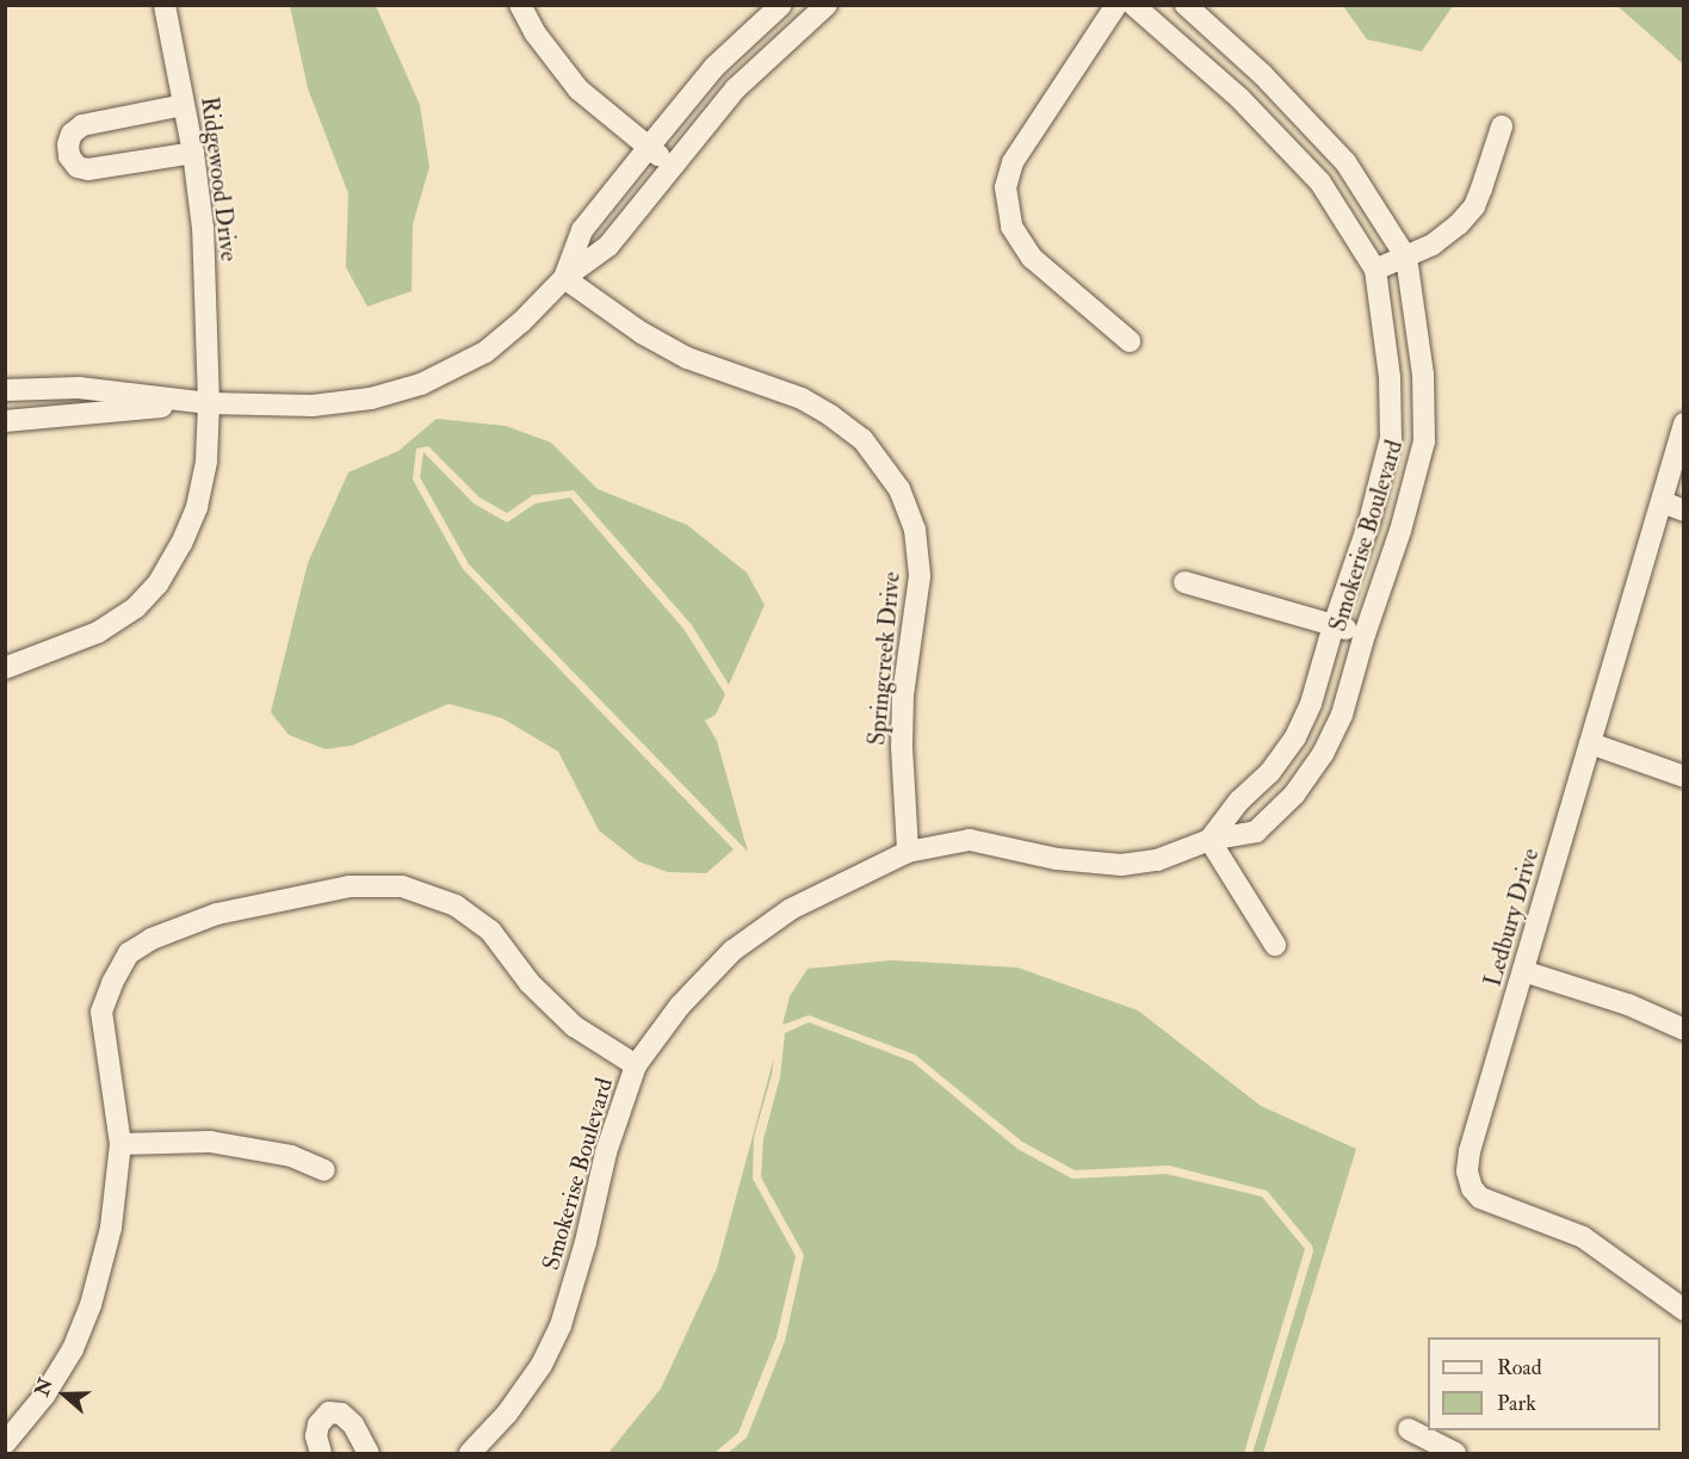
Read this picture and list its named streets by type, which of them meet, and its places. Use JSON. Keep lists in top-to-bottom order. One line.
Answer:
{"streets":{"street":["Ridgewood Drive","Smokerise Boulevard","Springcreek Drive","Ledbury Drive"]},"crossings":[["Smokerise Boulevard","Springcreek Drive"]],"legend":["Road","Park"],"north":"left"}
